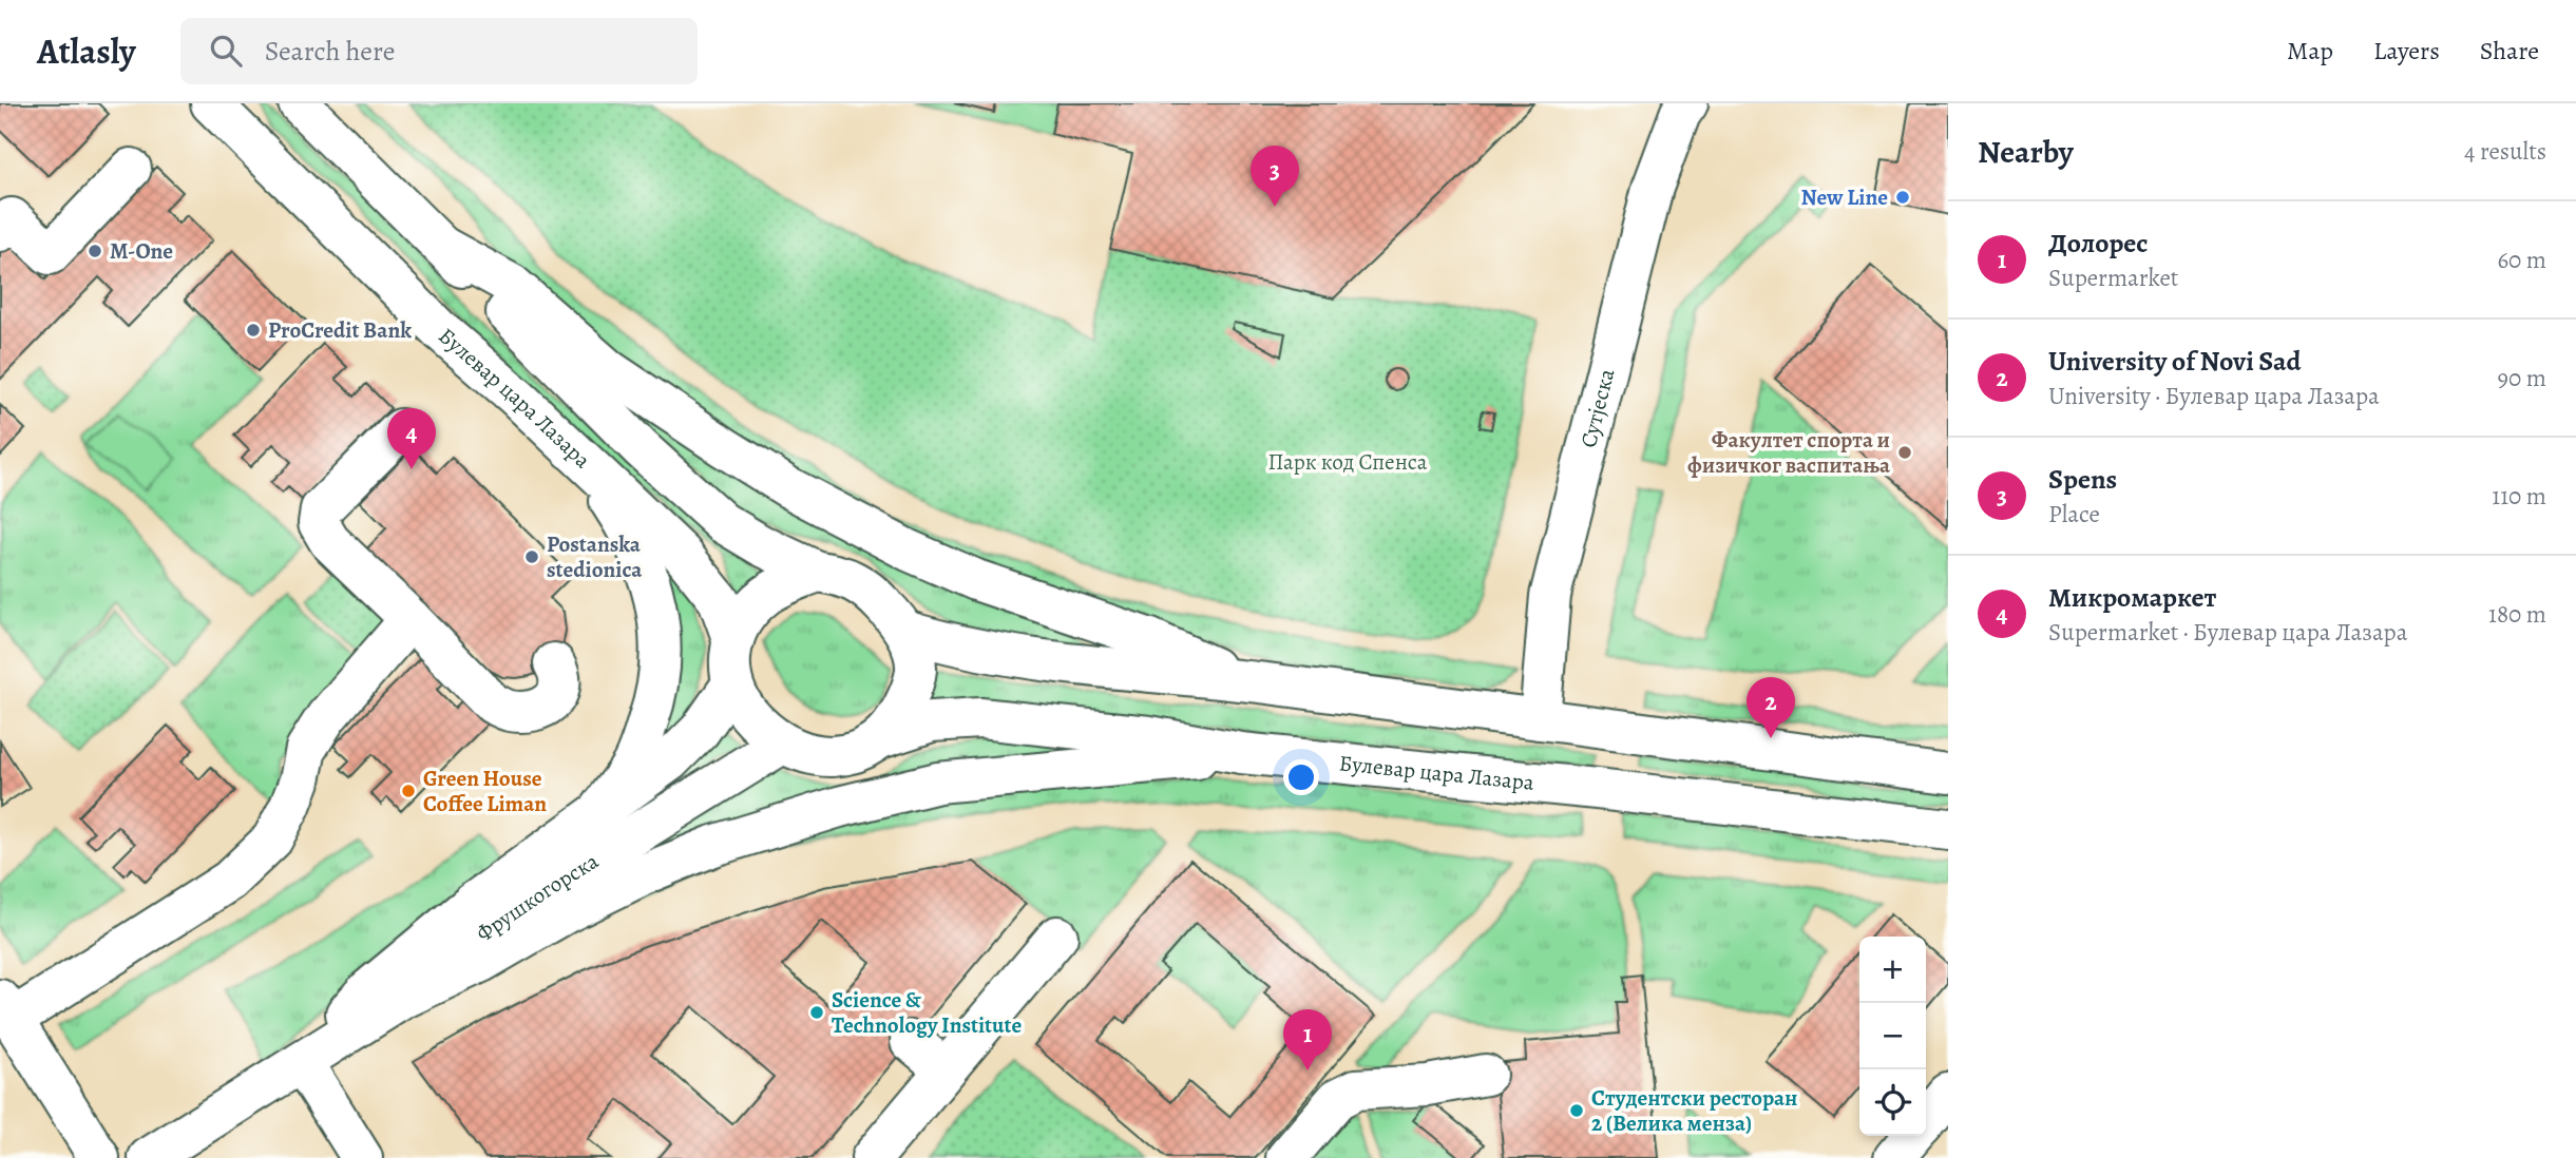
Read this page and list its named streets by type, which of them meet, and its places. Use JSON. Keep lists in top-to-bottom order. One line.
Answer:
{"streets":{"main road":["Булевар цара Лазара","Сутјеска","Фрушкогорска"]},"crossings":[["Булевар цара Лазара","Фрушкогорска"]],"parks":["Парк код Спенса"],"places":["New Line","M-One","ProCredit Bank","Факултет спорта и физичког васпитања","Postanska stedionica","Green House Coffee Liman","Science & Technology Institute","Студентски ресторан 2 (Велика менза)"],"page":{"header":"Atlasly","search":"Search here","nav":["Map","Layers","Share"],"heading":["Nearby","4 results"],"pins":["3","4","2","1"],"list":[{"mark":"1","name":"Долорес","note":"Supermarket","value":"60 m"},{"mark":"2","name":"University of Novi Sad","note":"University · Булевар цара Лазара","value":"90 m"},{"mark":"3","name":"Spens","note":"Place","value":"110 m"},{"mark":"4","name":"Микромаркет","note":"Supermarket · Булевар цара Лазара","value":"180 m"}],"map_buttons":["+","−"]}}
